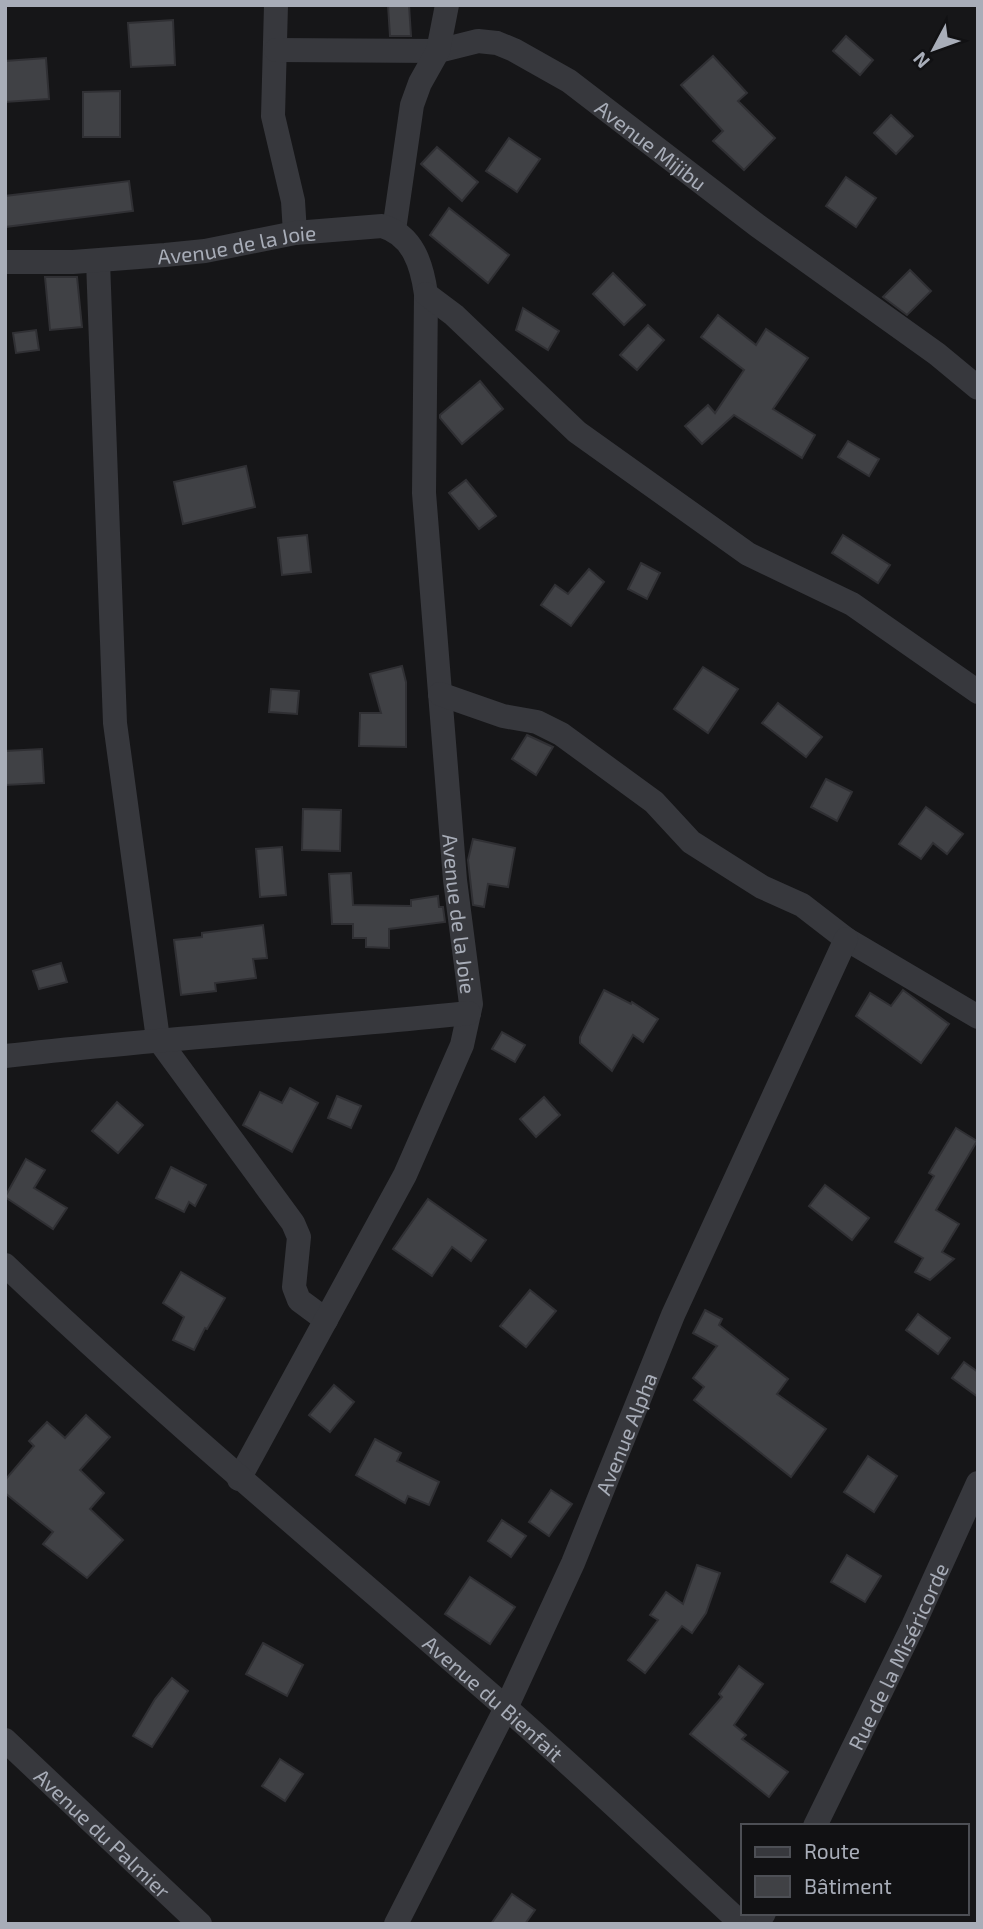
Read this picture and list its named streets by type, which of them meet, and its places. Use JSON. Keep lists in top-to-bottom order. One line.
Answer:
{"streets":{"street":["Avenue Mijibu","Avenue de la Joie","Avenue Alpha","Rue de la Miséricorde","Avenue du Bienfait","Avenue du Palmier"]},"crossings":[["Avenue de la Joie","Avenue du Bienfait"],["Avenue Alpha","Avenue du Bienfait"]],"legend":["Route","Bâtiment"],"north":"bottom left"}
